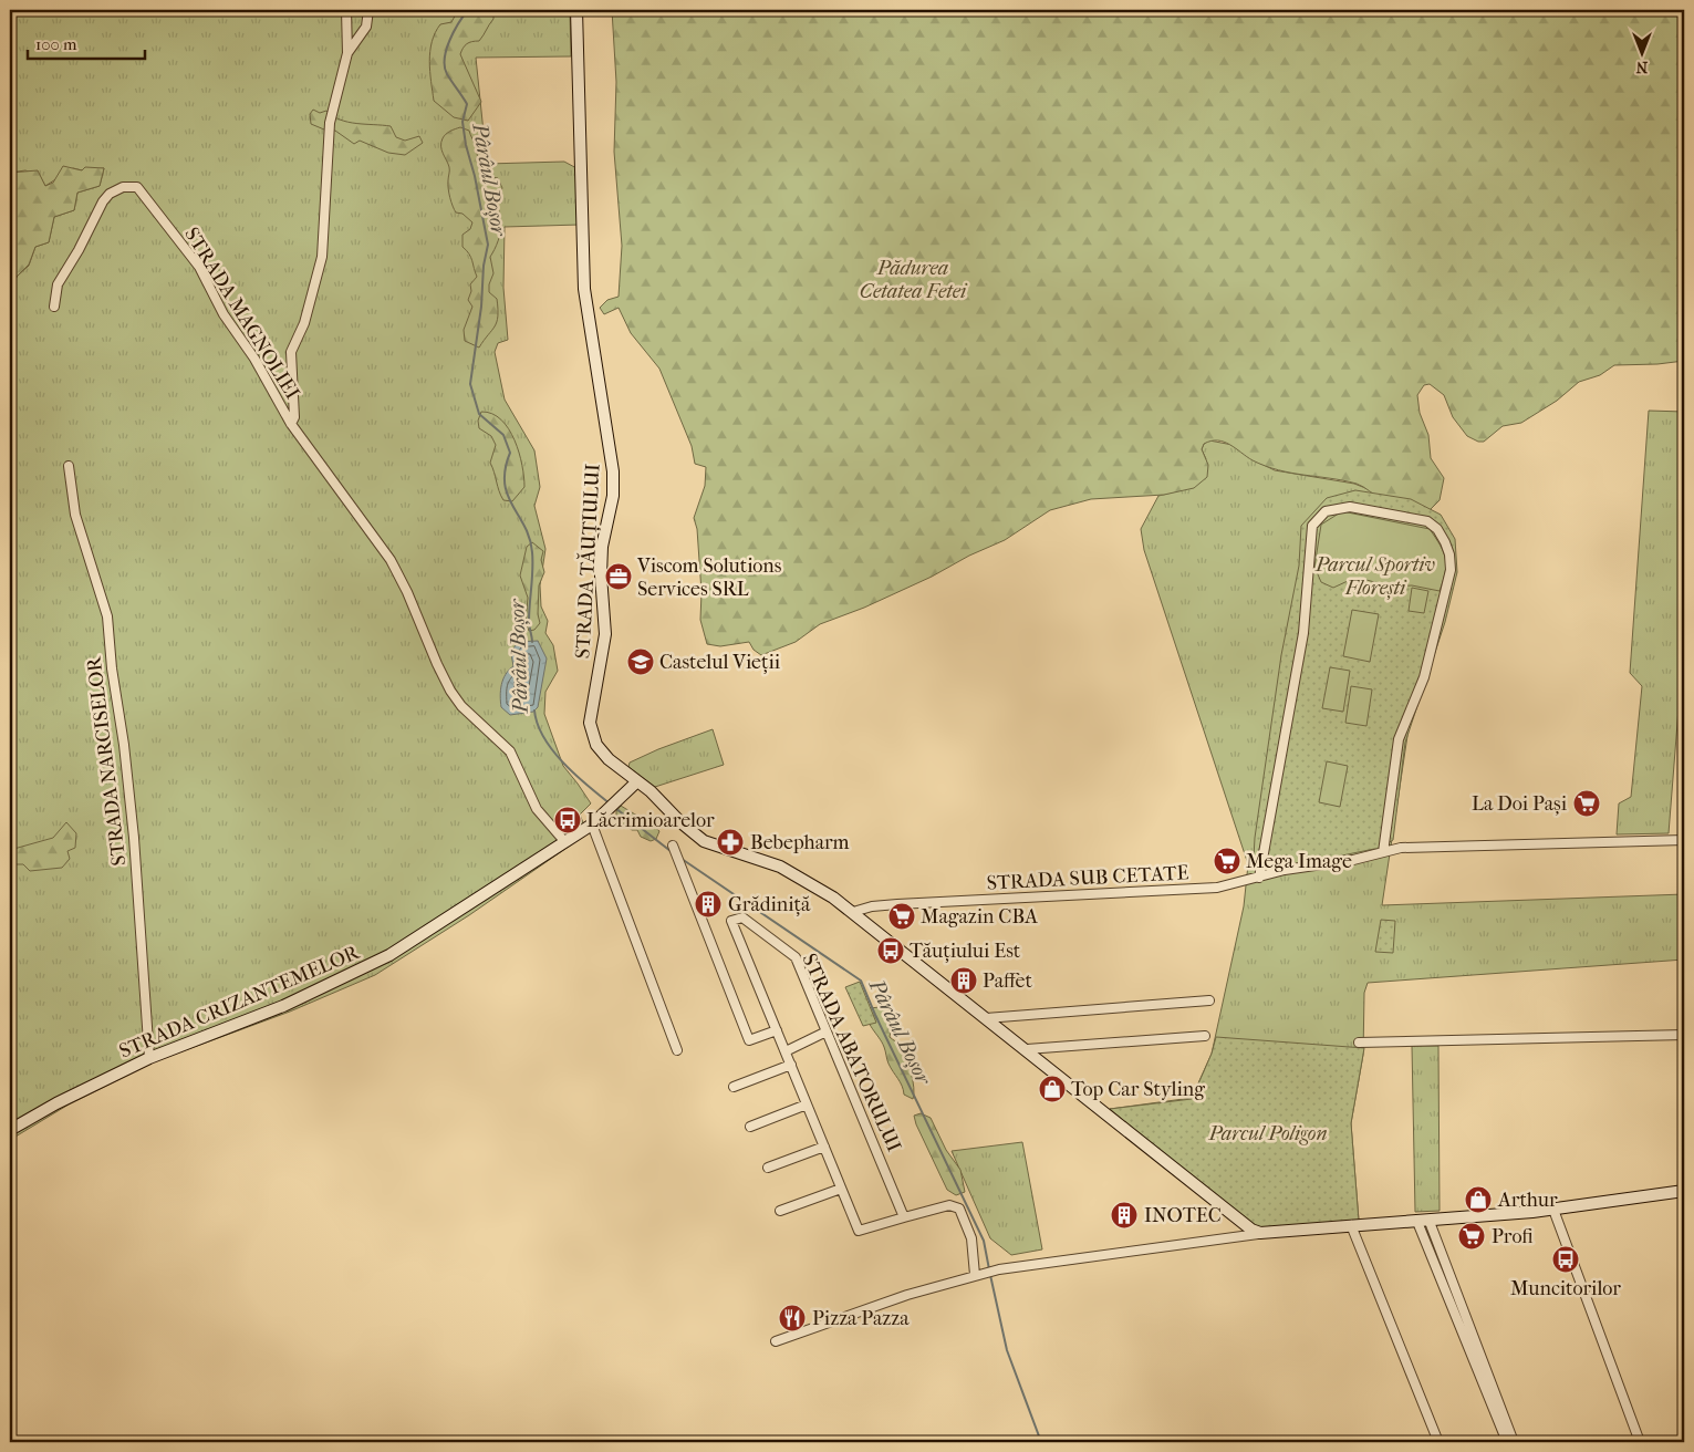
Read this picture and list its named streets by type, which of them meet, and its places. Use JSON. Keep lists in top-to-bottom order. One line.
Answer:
{"streets":{"main road":["STRADA TĂUȚIULUI","STRADA CRIZANTEMELOR"],"street":["STRADA MAGNOLIEI","STRADA NARCISELOR","STRADA SUB CETATE","STRADA ABATORULUI"]},"crossings":[["STRADA TĂUȚIULUI","STRADA SUB CETATE"],["STRADA TĂUȚIULUI","STRADA CRIZANTEMELOR"],["STRADA NARCISELOR","STRADA CRIZANTEMELOR"]],"water":["Pârâul Boșor"],"parks":["Pădurea Cetatea Fetei","Parcul Sportiv Florești","Parcul Poligon"],"places":{"office":["Viscom Solutions Services SRL"],"school or university":["Castelul Vieții"],"supermarket":["La Doi Pași","Mega Image","Magazin CBA","Profi"],"bus stop":["Lăcrimioarelor","Tăuțiului Est","Muncitorilor"],"pharmacy":["Bebepharm"],"building":["Grădiniță","Paffet","INOTEC"],"shop":["Top Car Styling","Arthur"],"restaurant":["Pizza Pazza"]},"scale_bar":"100 m","north":"bottom"}
